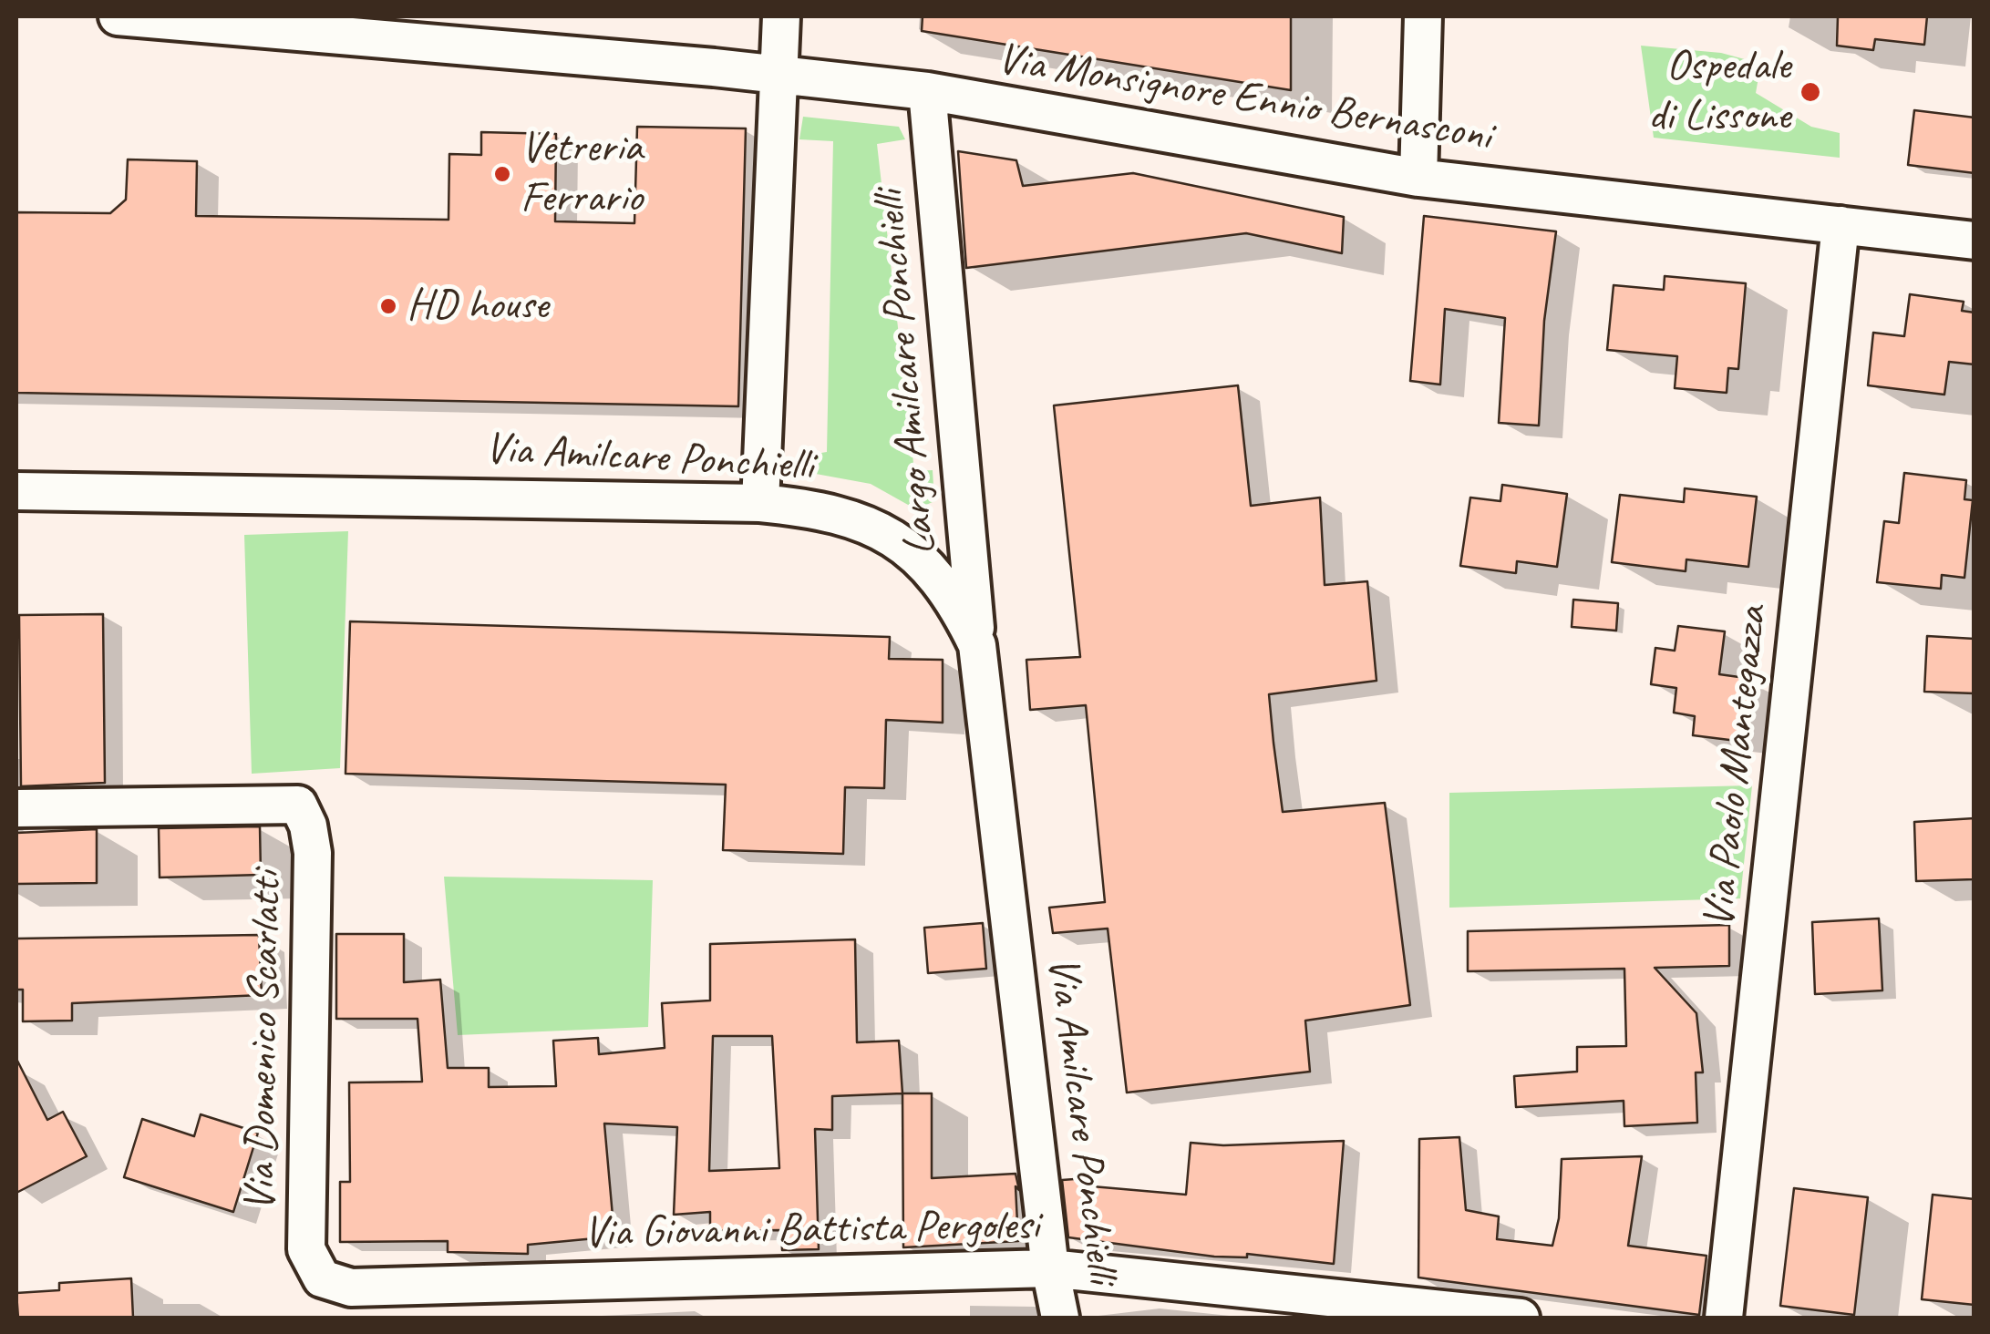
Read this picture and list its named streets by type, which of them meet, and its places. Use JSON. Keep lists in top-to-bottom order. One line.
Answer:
{"streets":{"street":["Via Monsignore Ennio Bernasconi","Largo Amilcare Ponchielli","Via Amilcare Ponchielli","Via Paolo Mantegazza","Via Domenico Scarlatti","Via Giovanni Battista Pergolesi"]},"crossings":[["Via Monsignore Ennio Bernasconi","Largo Amilcare Ponchielli"],["Via Monsignore Ennio Bernasconi","Via Paolo Mantegazza"],["Largo Amilcare Ponchielli","Via Amilcare Ponchielli"],["Via Amilcare Ponchielli","Via Giovanni Battista Pergolesi"],["Via Domenico Scarlatti","Via Giovanni Battista Pergolesi"]],"places":["Ospedale di Lissone","Vetreria Ferrario","HD house"]}
